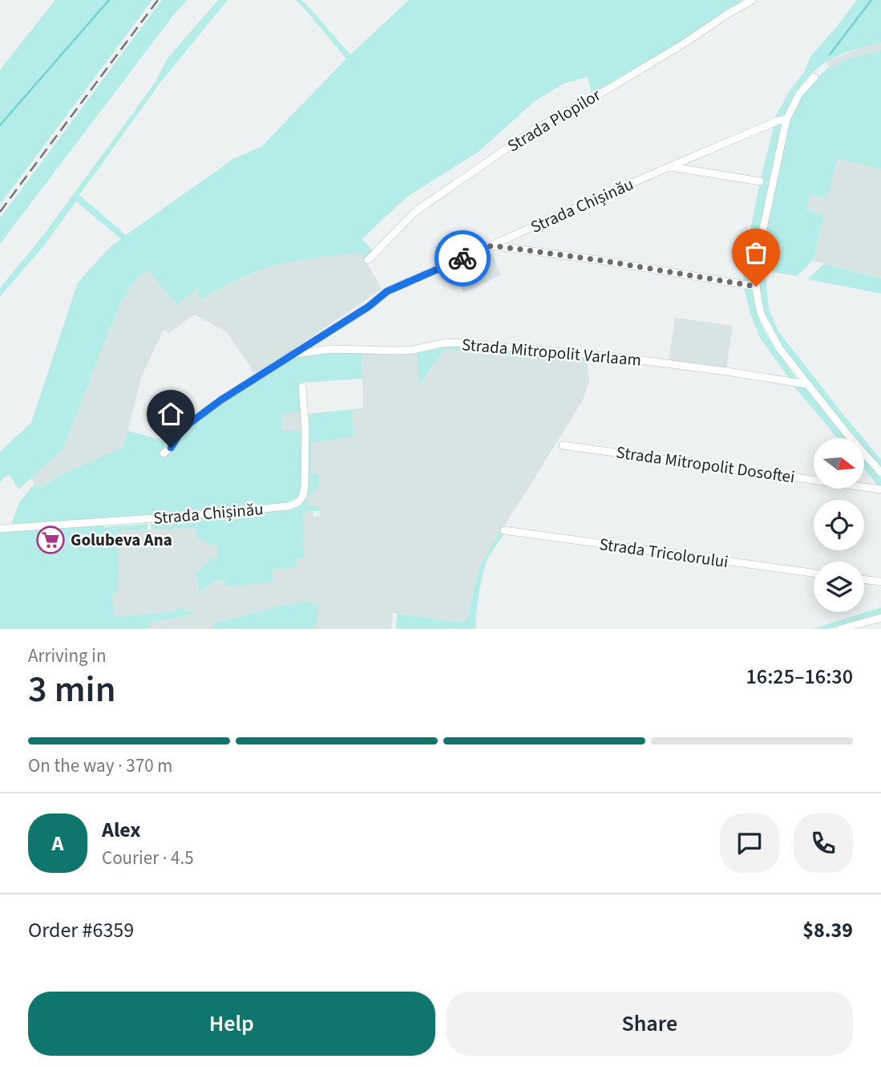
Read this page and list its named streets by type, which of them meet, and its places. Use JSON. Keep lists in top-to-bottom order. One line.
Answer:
{"streets":{"street":["Strada Plopilor","Strada Chișinău","Strada Mitropolit Varlaam","Strada Mitropolit Dosoftei","Strada Tricolorului"]},"crossings":[["Strada Chișinău","Strada Mitropolit Varlaam"]],"places":{"supermarket":["Golubeva Ana"]},"north":"right","page":{"heading":["3 min","Arriving in","16:25–16:30"],"panel":["Alex","Courier · 4.5","Order #6359","$8.39"],"bar":"On the way · 370 m","round":"A","buttons":["Help","Share"]}}
